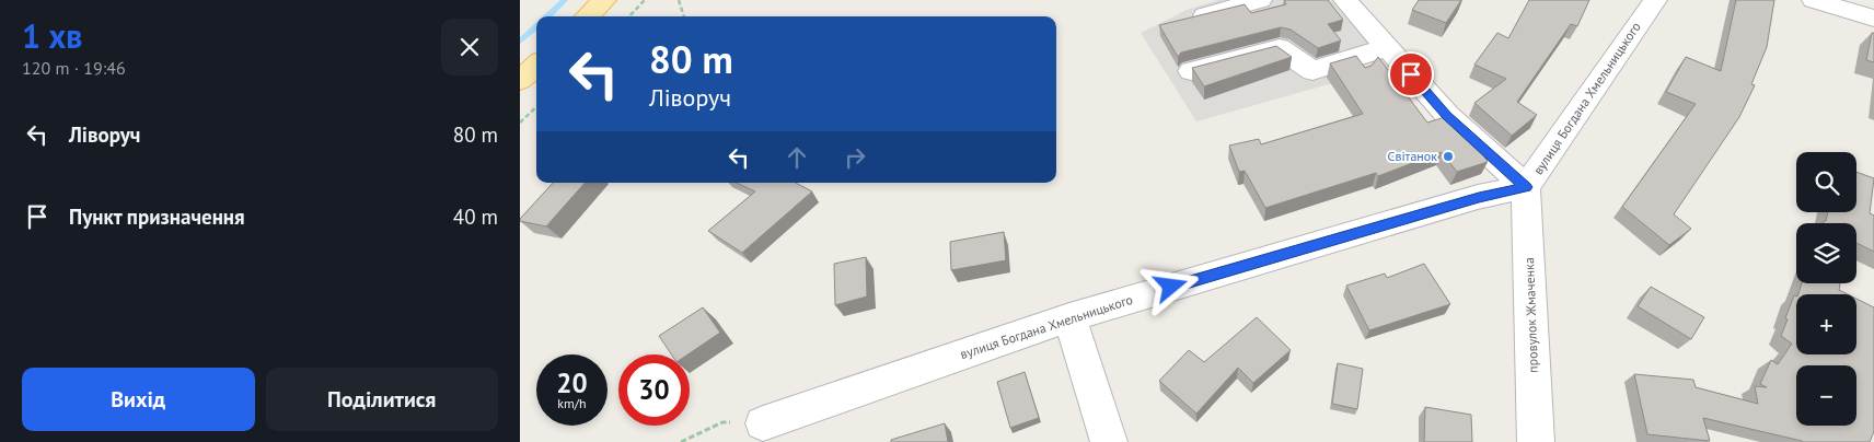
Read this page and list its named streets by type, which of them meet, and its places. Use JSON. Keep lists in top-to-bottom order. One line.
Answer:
{"streets":{"street":["вулиця Богдана Хмельницького","провулок Жмаченка"]},"crossings":[["вулиця Богдана Хмельницького","провулок Жмаченка"]],"places":["Світанок"],"page":{"heading":["1 хв","120 m · 19:46"],"turn":["80 m","Ліворуч"],"list":[{"name":"Ліворуч","value":"80 m"},{"name":"Пункт призначення","value":"40 m"}],"map_buttons":["+","−"],"speed":"20 km/h","limit":"30","buttons":["Вихід","Поділитися"]}}
